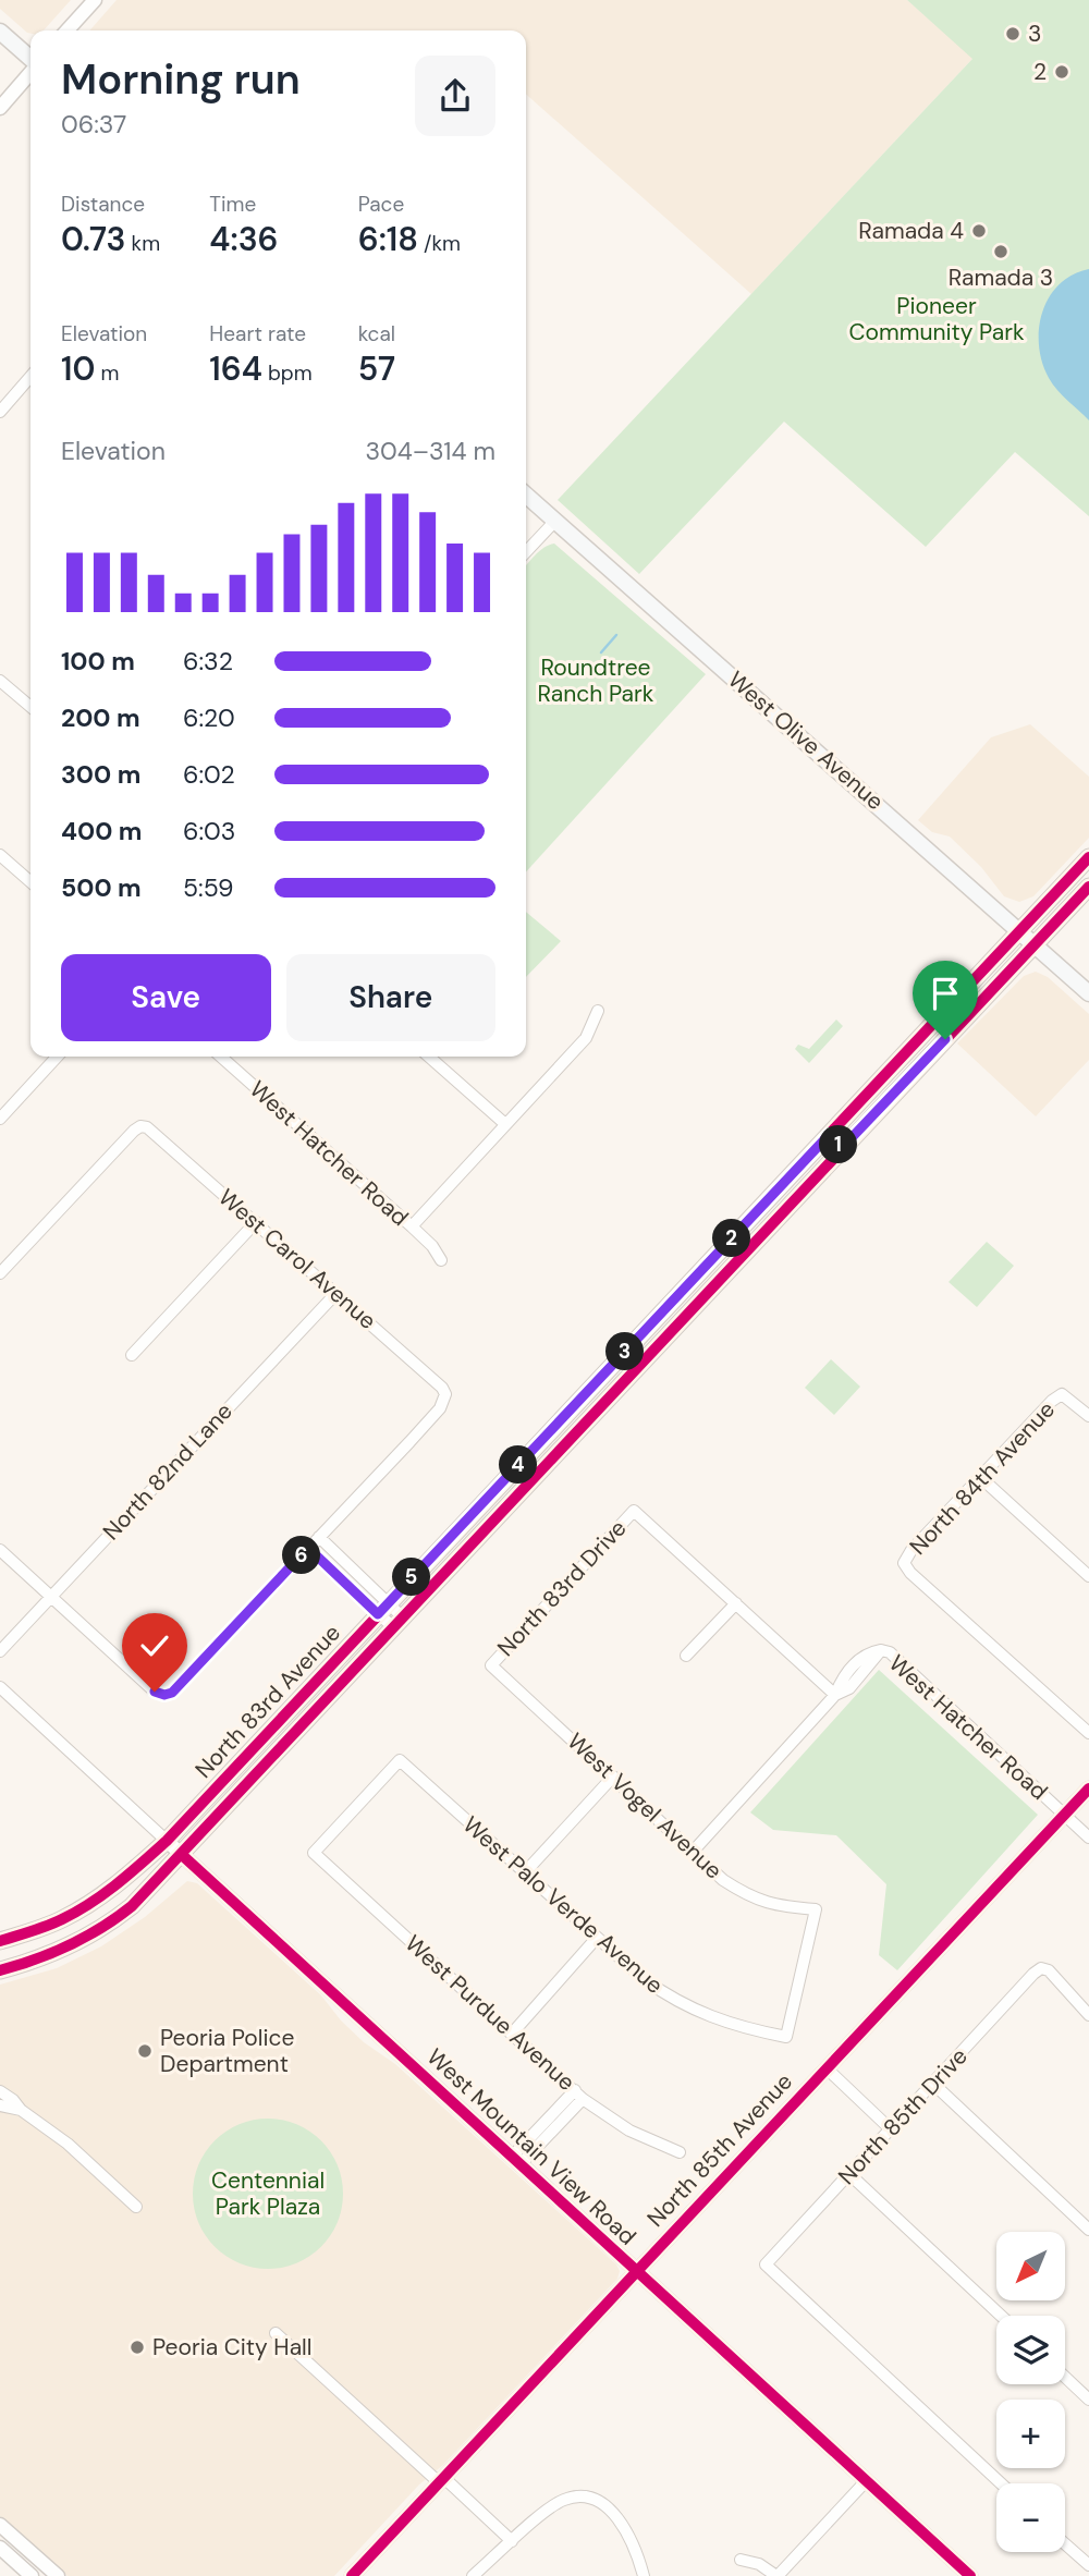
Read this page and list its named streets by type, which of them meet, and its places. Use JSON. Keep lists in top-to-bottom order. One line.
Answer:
{"streets":{"main road":["West Olive Avenue","North 83rd Avenue"],"street":["West Hatcher Road","West Carol Avenue","North 82nd Lane","North 84th Avenue","North 83rd Drive","West Vogel Avenue","West Palo Verde Avenue","West Purdue Avenue","North 85th Drive","West Mountain View Road","North 85th Avenue"]},"crossings":[["West Olive Avenue","North 83rd Avenue"],["West Hatcher Road","North 85th Avenue"],["West Carol Avenue","North 82nd Lane"],["North 83rd Drive","West Vogel Avenue"],["North 83rd Avenue","West Mountain View Road"],["West Vogel Avenue","West Palo Verde Avenue"],["West Palo Verde Avenue","West Purdue Avenue"],["West Mountain View Road","North 85th Avenue"]],"parks":["Pioneer Community Park","Roundtree Ranch Park","Centennial Park Plaza"],"places":["3","2","Ramada 4","Ramada 3","Peoria Police Department","Peoria City Hall"],"north":"bottom left","page":{"heading":["Morning run","06:37"],"stats":[["Distance","0.73 km"],["Time","4:36"],["Pace","6:18 /km"],["Elevation","10 m"],["Heart rate","164 bpm"],["kcal","57"]],"chart":["Elevation","304–314 m"],"list":[{"name":"100 m","note":"6:32"},{"name":"200 m","note":"6:20"},{"name":"300 m","note":"6:02"},{"name":"400 m","note":"6:03"},{"name":"500 m","note":"5:59"}],"buttons":["Save","Share"],"pins":["1","2","3","4","6","5"],"map_buttons":["+","−"]}}
